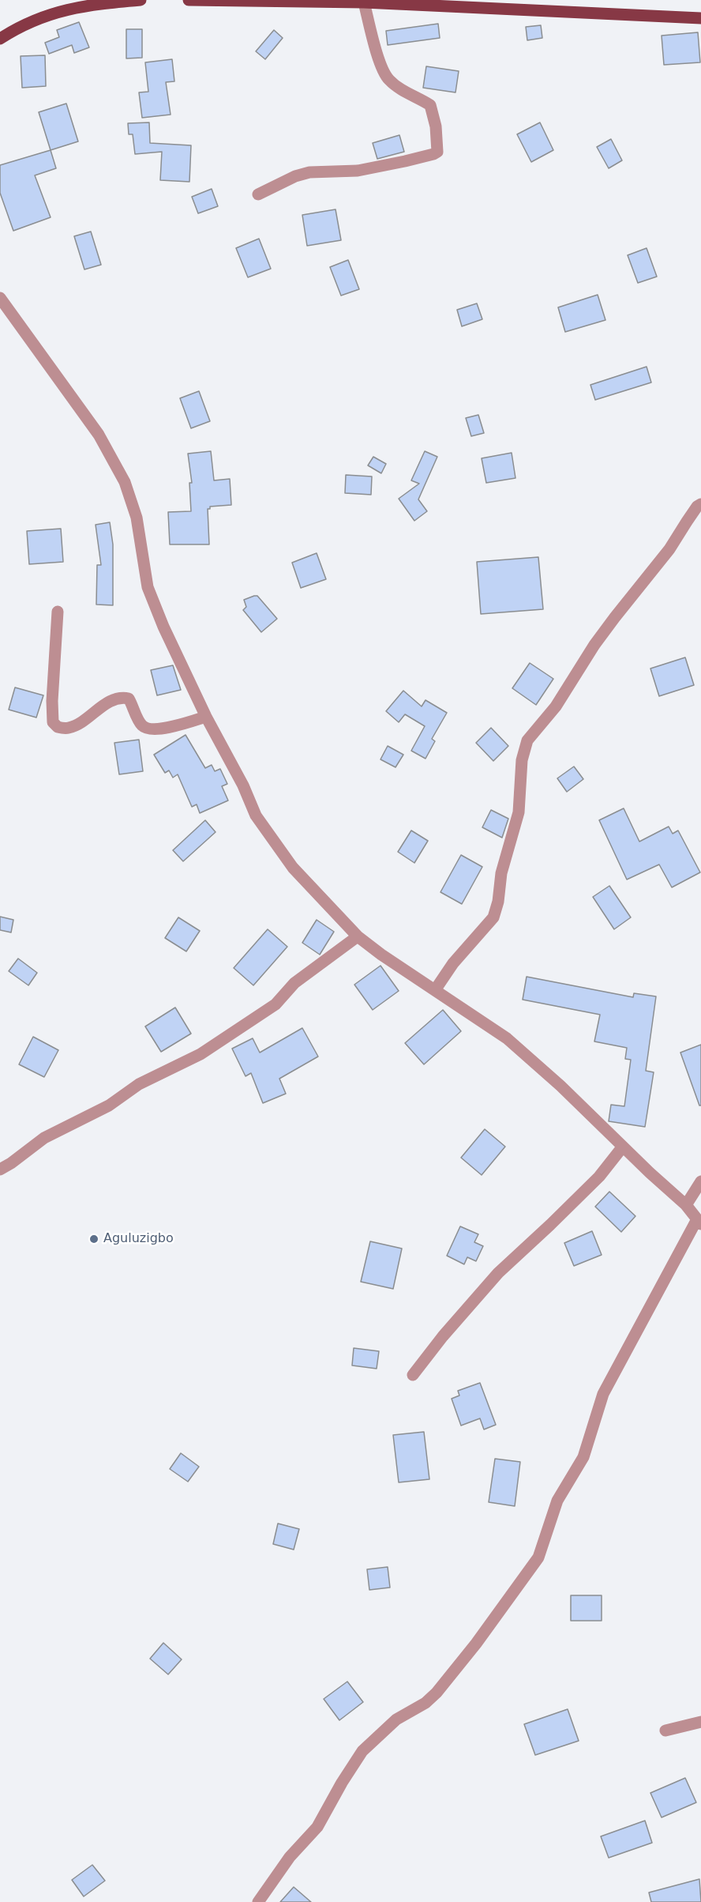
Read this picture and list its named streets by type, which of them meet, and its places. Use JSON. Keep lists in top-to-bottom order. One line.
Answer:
{"places":["Aguluzigbo"]}
